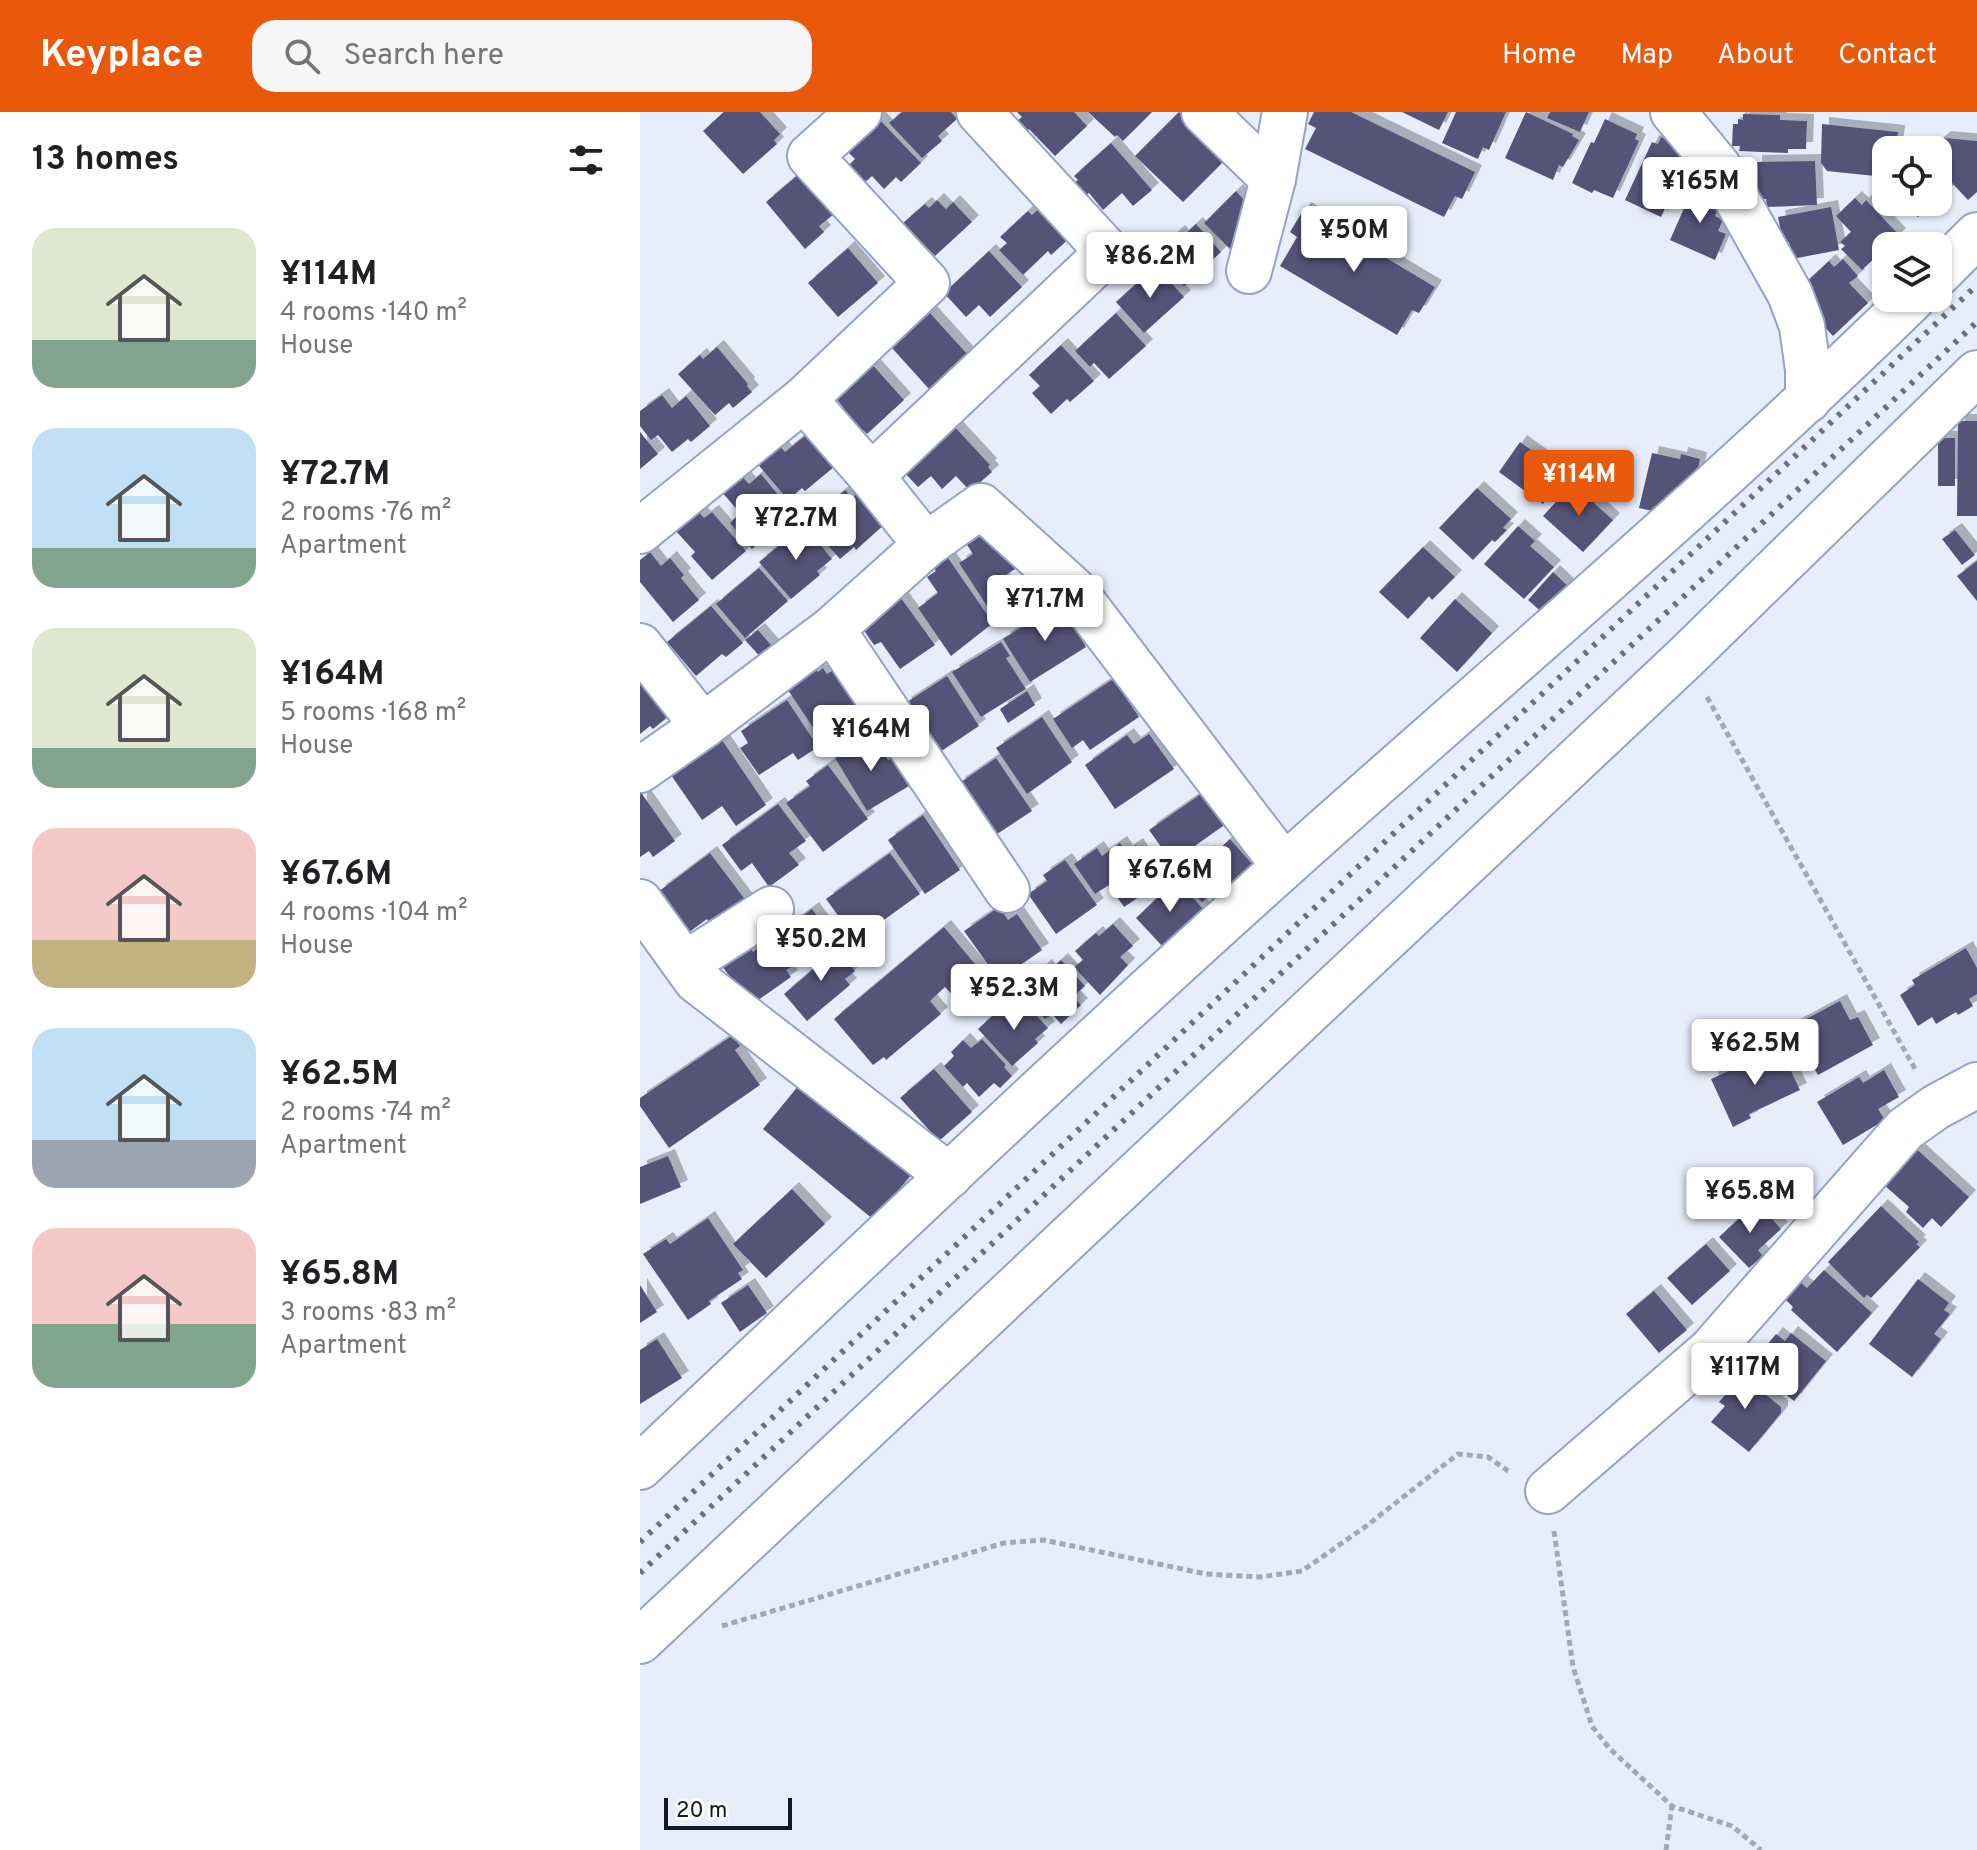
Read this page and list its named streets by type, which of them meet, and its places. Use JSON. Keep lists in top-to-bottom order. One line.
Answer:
{"scale_bar":"20 m","page":{"header":"Keyplace","search":"Search here","nav":["Home","Map","About","Contact"],"heading":"13 homes","price":["¥165M","¥50M","¥86.2M","¥114M","¥72.7M","¥71.7M","¥164M","¥67.6M","¥50.2M","¥52.3M","¥62.5M","¥65.8M","¥117M"],"list":[{"name":"¥114M","note":"4 rooms · 140 m² · House"},{"name":"¥72.7M","note":"2 rooms · 76 m² · Apartment"},{"name":"¥164M","note":"5 rooms · 168 m² · House"},{"name":"¥67.6M","note":"4 rooms · 104 m² · House"},{"name":"¥62.5M","note":"2 rooms · 74 m² · Apartment"},{"name":"¥65.8M","note":"3 rooms · 83 m² · Apartment"}],"scale":"20 m"}}
